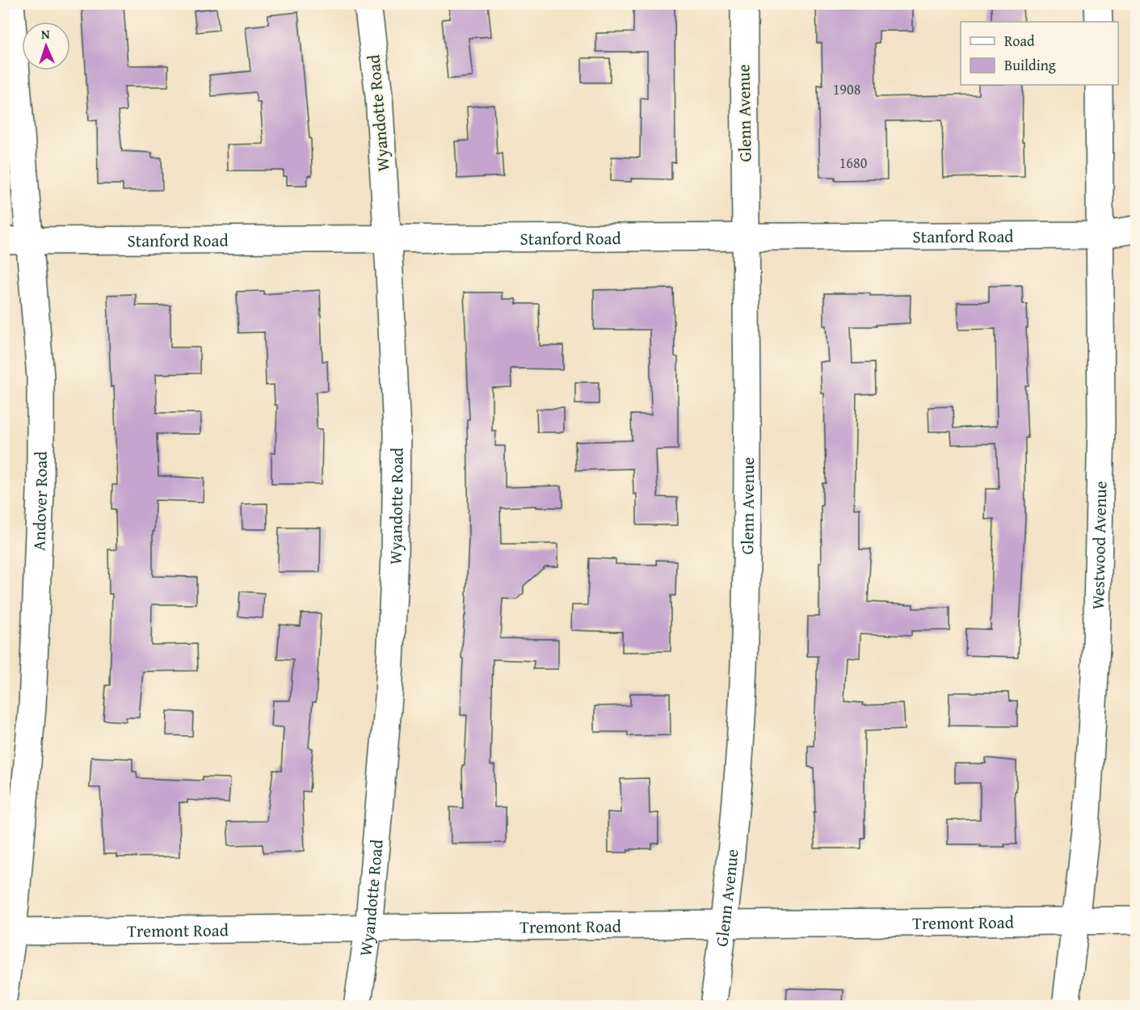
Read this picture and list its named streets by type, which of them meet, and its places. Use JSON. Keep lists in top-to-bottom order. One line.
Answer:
{"streets":{"street":["Wyandotte Road","Glenn Avenue","Stanford Road","Andover Road","Westwood Avenue","Tremont Road"]},"crossings":[["Wyandotte Road","Stanford Road"],["Wyandotte Road","Tremont Road"],["Glenn Avenue","Stanford Road"],["Glenn Avenue","Tremont Road"],["Stanford Road","Andover Road"],["Stanford Road","Westwood Avenue"],["Andover Road","Tremont Road"],["Westwood Avenue","Tremont Road"]],"house_numbers":["1908","1680"],"legend":["Road","Building"],"north":"top"}
